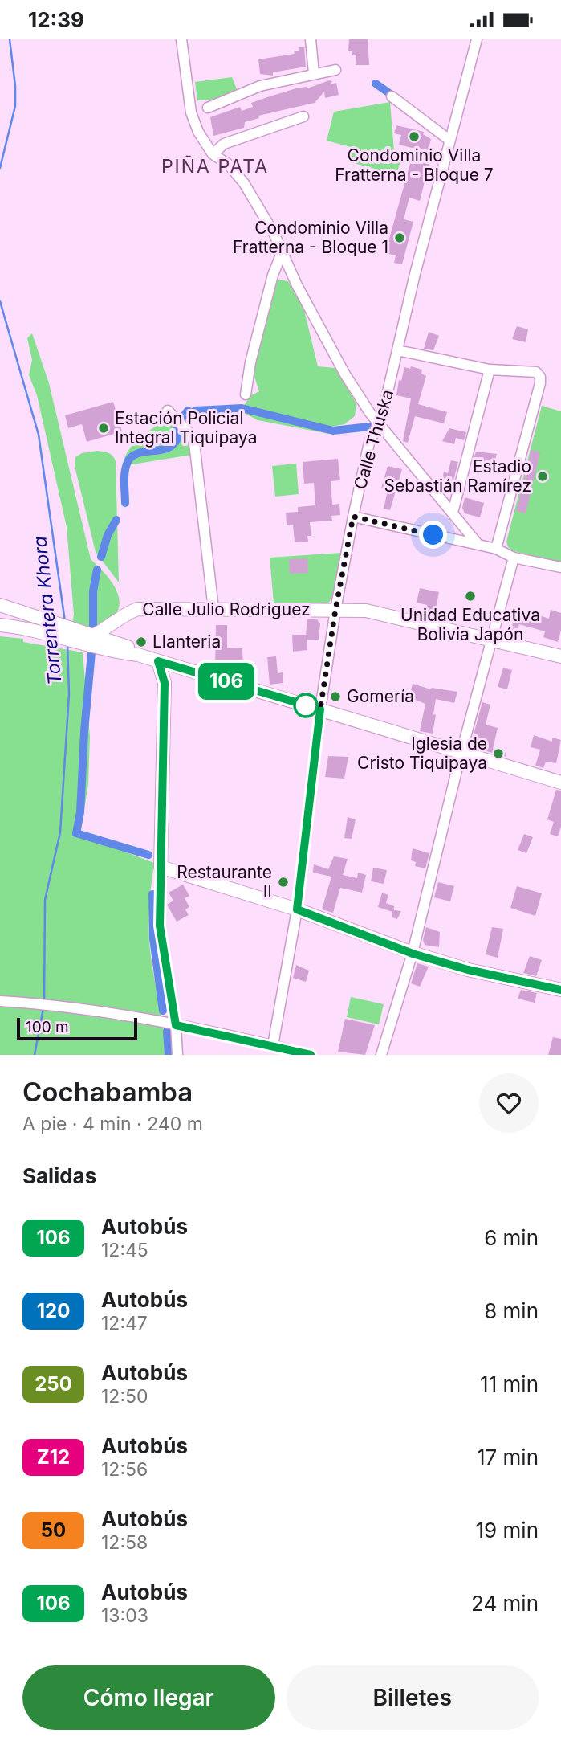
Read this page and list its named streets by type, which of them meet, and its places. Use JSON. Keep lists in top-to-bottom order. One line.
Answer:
{"streets":{"main road":["Calle Julio Rodriguez"],"street":["Calle Thuska"]},"crossings":[["Calle Thuska","Calle Julio Rodriguez"]],"districts":["PIÑA PATA"],"water":["Torrentera Khora"],"places":["Condominio Villa Fratterna - Bloque 7","Condominio Villa Fratterna - Bloque 1","Estación Policial Integral Tiquipaya","Estadio Sebastián Ramírez","Unidad Educativa Bolivia Japón","Llanteria","Gomería","Iglesia de Cristo Tiquipaya","Restaurante II"],"lines":["bus line 106"],"scale_bar":"100 m","page":{"status":"12:39","on_map":"106","scale":"100 m","heading":[["Cochabamba","A pie · 4 min · 240 m"],"Salidas"],"list":[{"mark":"106","name":"Autobús","note":"12:45","value":"6 min"},{"mark":"120","name":"Autobús","note":"12:47","value":"8 min"},{"mark":"250","name":"Autobús","note":"12:50","value":"11 min"},{"mark":"Z12","name":"Autobús","note":"12:56","value":"17 min"},{"mark":"50","name":"Autobús","note":"12:58","value":"19 min"},{"mark":"106","name":"Autobús","note":"13:03","value":"24 min"}],"buttons":["Cómo llegar","Billetes"]}}
